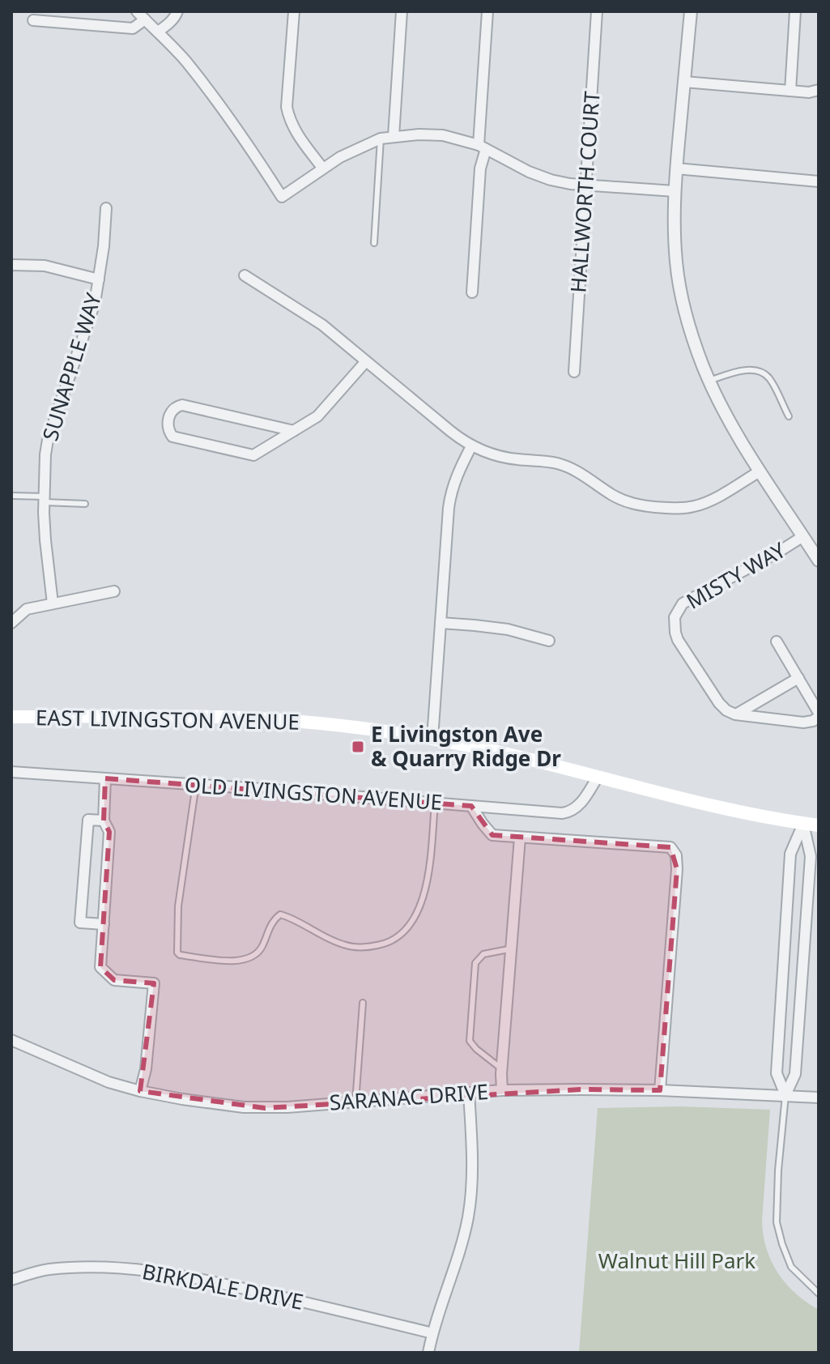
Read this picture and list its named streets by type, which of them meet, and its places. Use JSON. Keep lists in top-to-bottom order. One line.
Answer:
{"streets":{"main road":["EAST LIVINGSTON AVENUE"],"street":["HALLWORTH COURT","SUNAPPLE WAY","MISTY WAY","OLD LIVINGSTON AVENUE","SARANAC DRIVE","BIRKDALE DRIVE"]},"crossings":[["EAST LIVINGSTON AVENUE","OLD LIVINGSTON AVENUE"]],"parks":["Walnut Hill Park"],"places":{"transit":["E Livingston Ave & Quarry Ridge Dr"]}}
